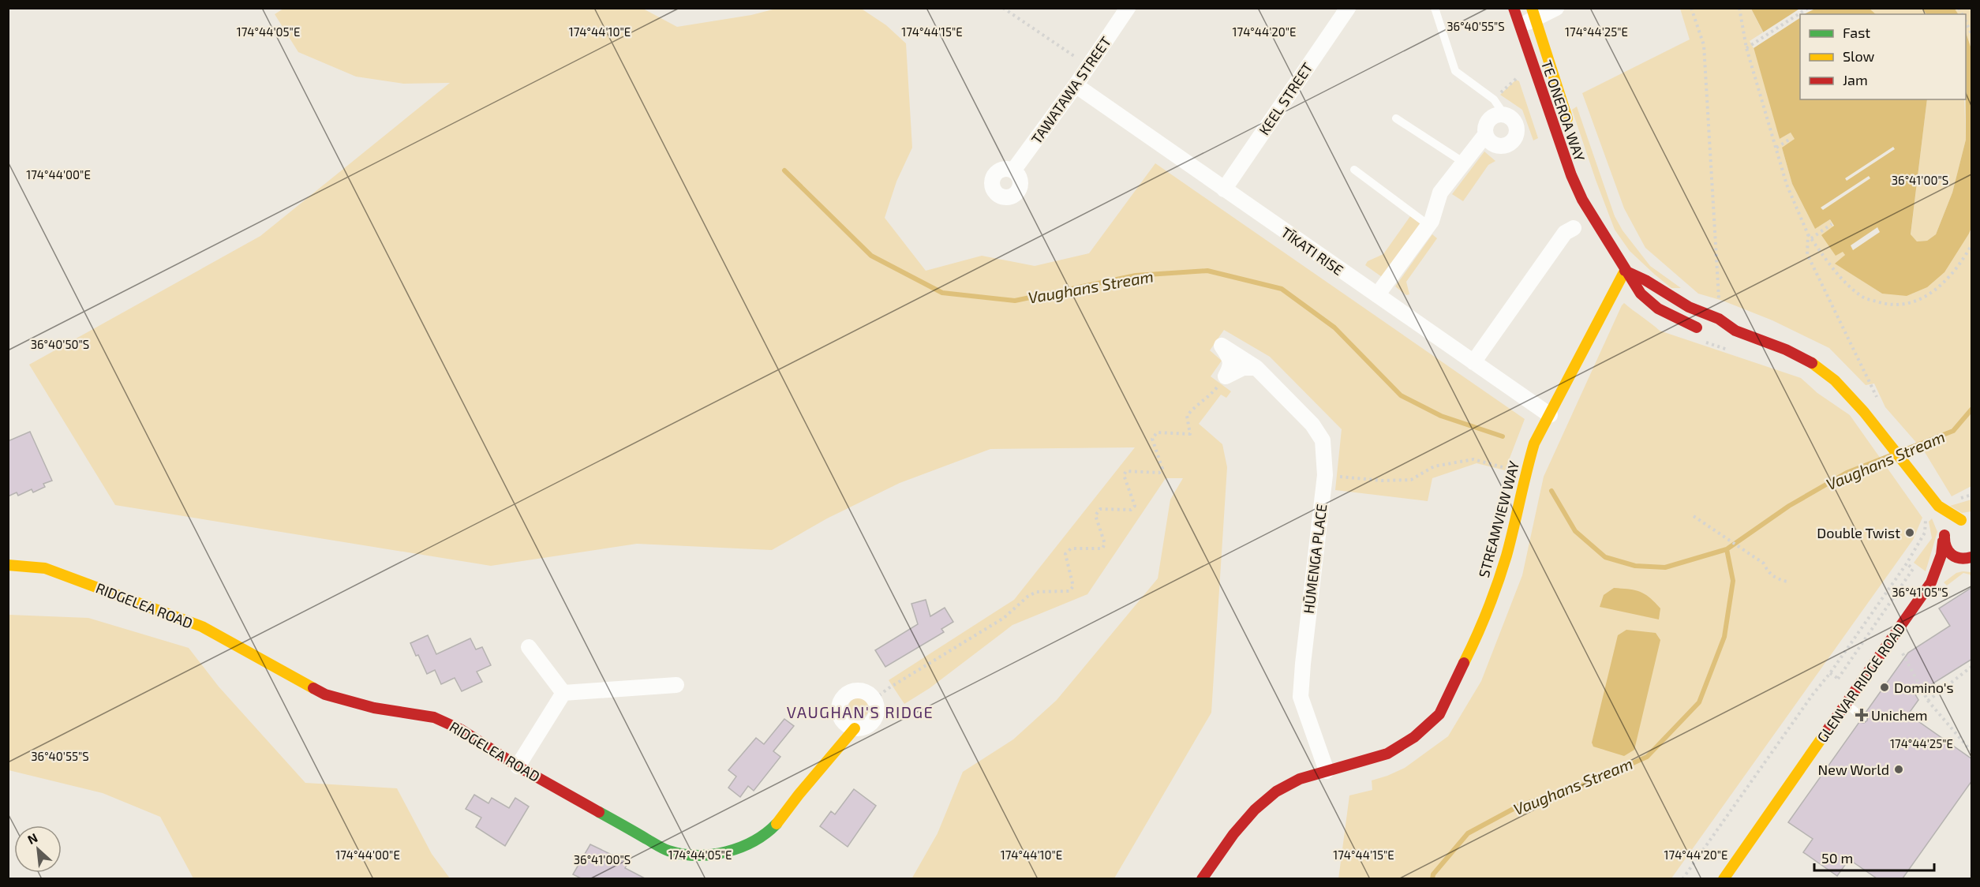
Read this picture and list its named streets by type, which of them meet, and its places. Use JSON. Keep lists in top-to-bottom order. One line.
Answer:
{"streets":{"street":["TAWATAWA STREET","KEEL STREET","TE ONEROA WAY","TĪKATI RISE","STREAMVIEW WAY","HŪMENGA PLACE","RIDGELEA ROAD","GLENVAR RIDGE ROAD"]},"crossings":[["TAWATAWA STREET","TĪKATI RISE"],["KEEL STREET","TĪKATI RISE"],["TE ONEROA WAY","STREAMVIEW WAY"],["TĪKATI RISE","STREAMVIEW WAY"],["STREAMVIEW WAY","HŪMENGA PLACE"]],"districts":["VAUGHAN'S RIDGE"],"water":["Vaughans Stream"],"places":{"other":["Double Twist","Domino's","New World"],"health":["Unichem"]},"legend":["Fast","Slow","Jam"],"scale_bar":"50 m","north":"top left","coordinates":["36°40'55\"S","174°44'05\"E","174°44'10\"E","174°44'15\"E","174°44'20\"E","174°44'25\"E","174°44'00\"E","36°41'00\"S","36°40'50\"S","36°41'05\"S"]}
